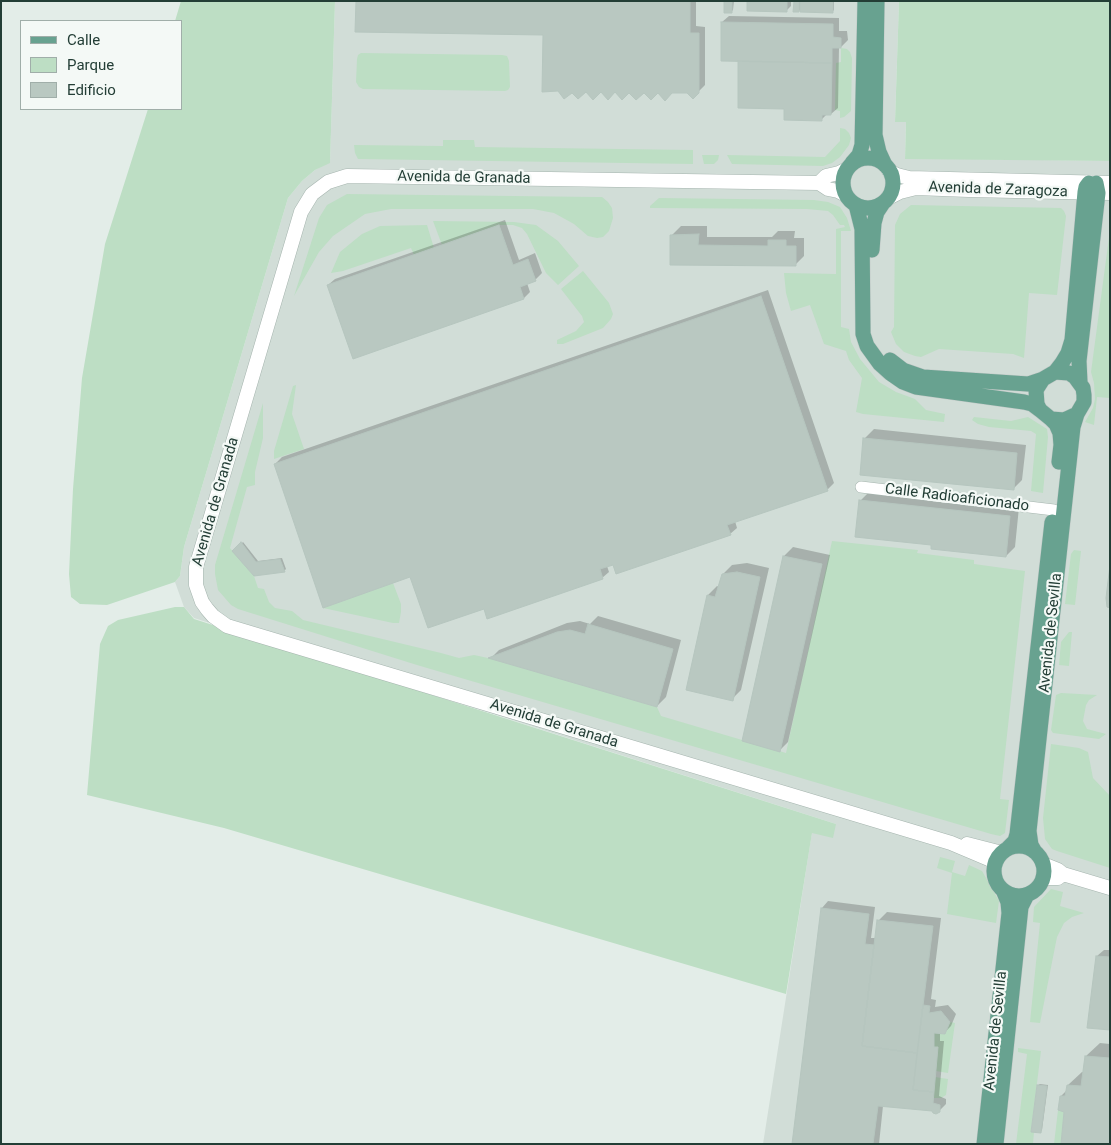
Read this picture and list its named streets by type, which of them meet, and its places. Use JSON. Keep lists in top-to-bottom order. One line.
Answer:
{"streets":{"main road":["Avenida de Sevilla"],"street":["Avenida de Granada","Avenida de Zaragoza","Calle Radioaficionado"]},"crossings":[["Avenida de Granada","Avenida de Zaragoza"],["Avenida de Granada","Avenida de Sevilla"],["Calle Radioaficionado","Avenida de Sevilla"]],"legend":["Calle","Parque","Edificio"]}
